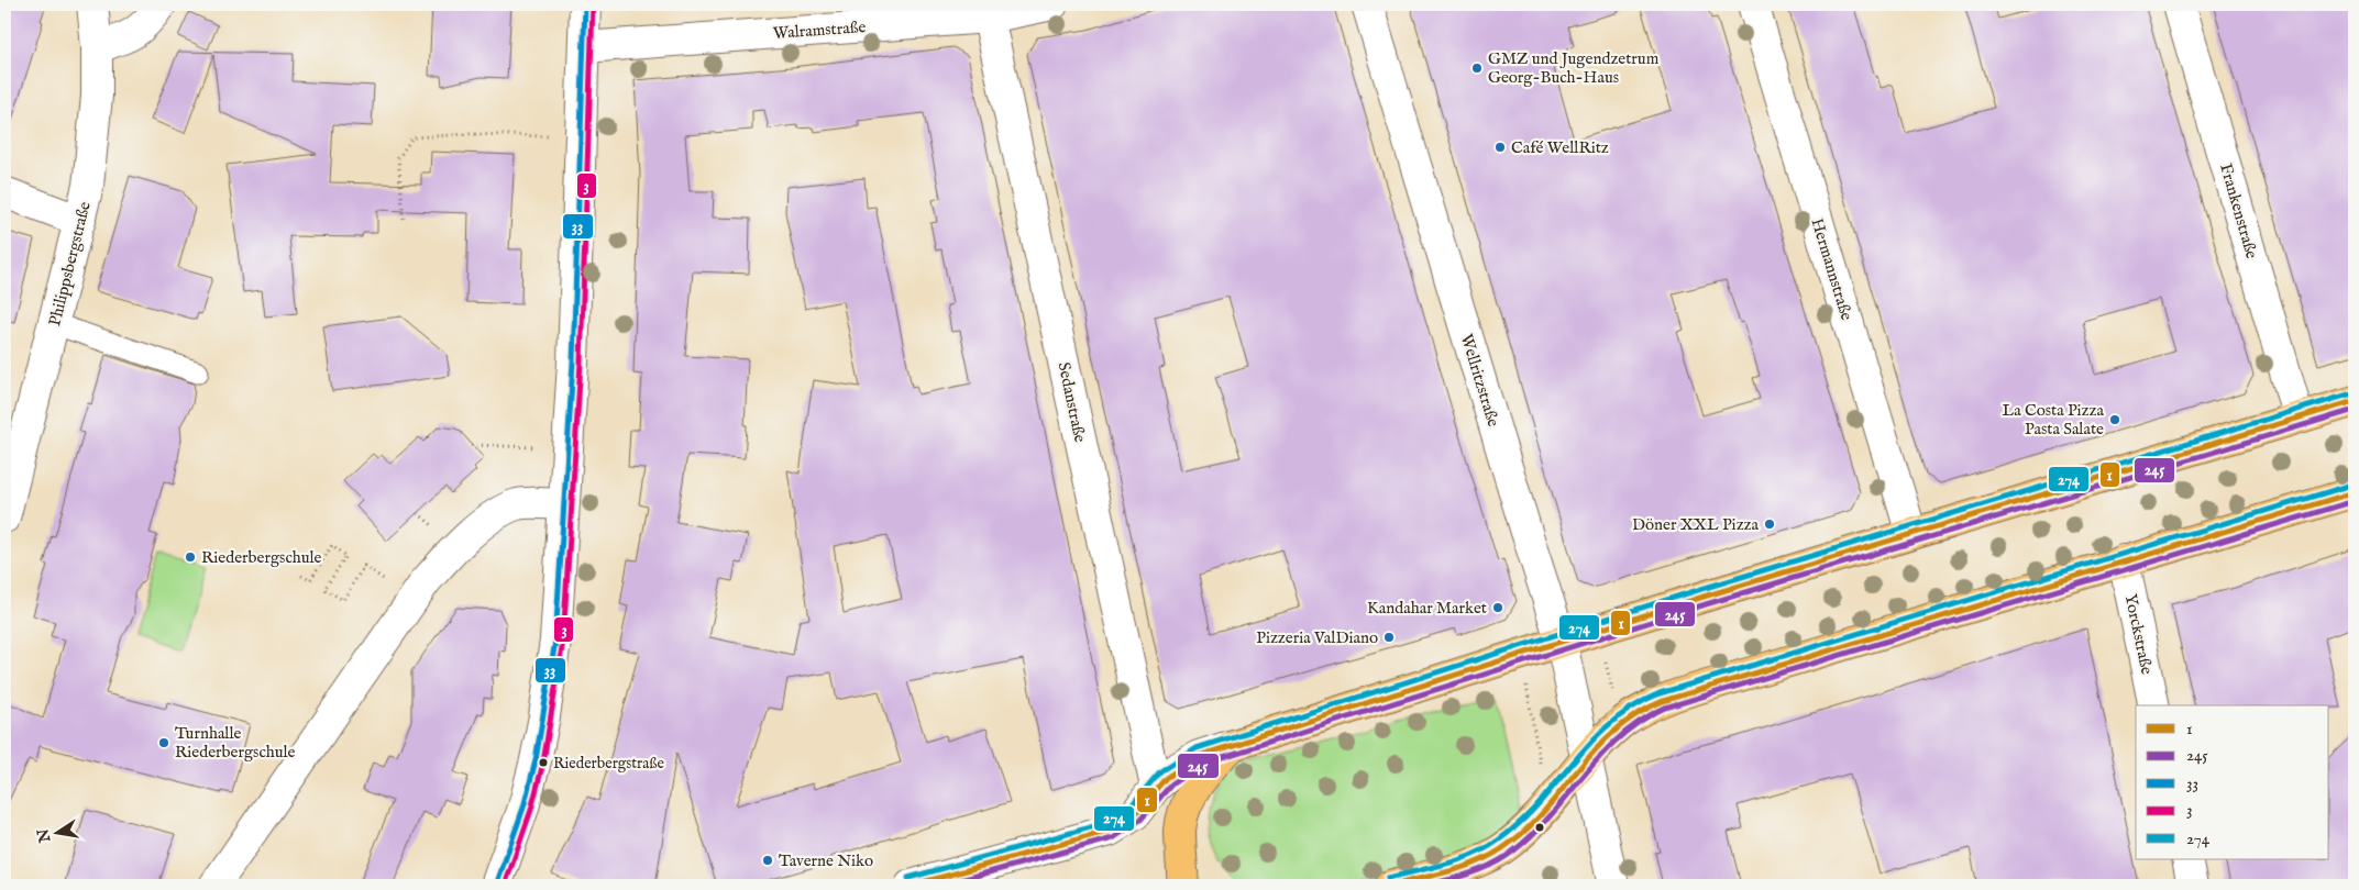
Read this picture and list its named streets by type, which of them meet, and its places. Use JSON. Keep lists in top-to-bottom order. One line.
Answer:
{"streets":{"street":["Walramstraße","Frankenstraße","Philippsbergstraße","Hermannstraße","Wellritzstraße","Sedanstraße","Yorckstraße"]},"crossings":[["Walramstraße","Sedanstraße"]],"places":["GMZ und Jugendzetrum Georg-Buch-Haus","Café WellRitz","La Costa Pizza Pasta Salate","Döner XXL Pizza","Riederbergschule","Kandahar Market","Pizzeria ValDiano","Turnhalle Riederbergschule","Riederbergstraße","Taverne Niko"],"lines":["transit line 33","transit line 3","transit line 274","transit line 1","transit line 245"],"legend":["1","245","33","3","274"],"north":"left"}
